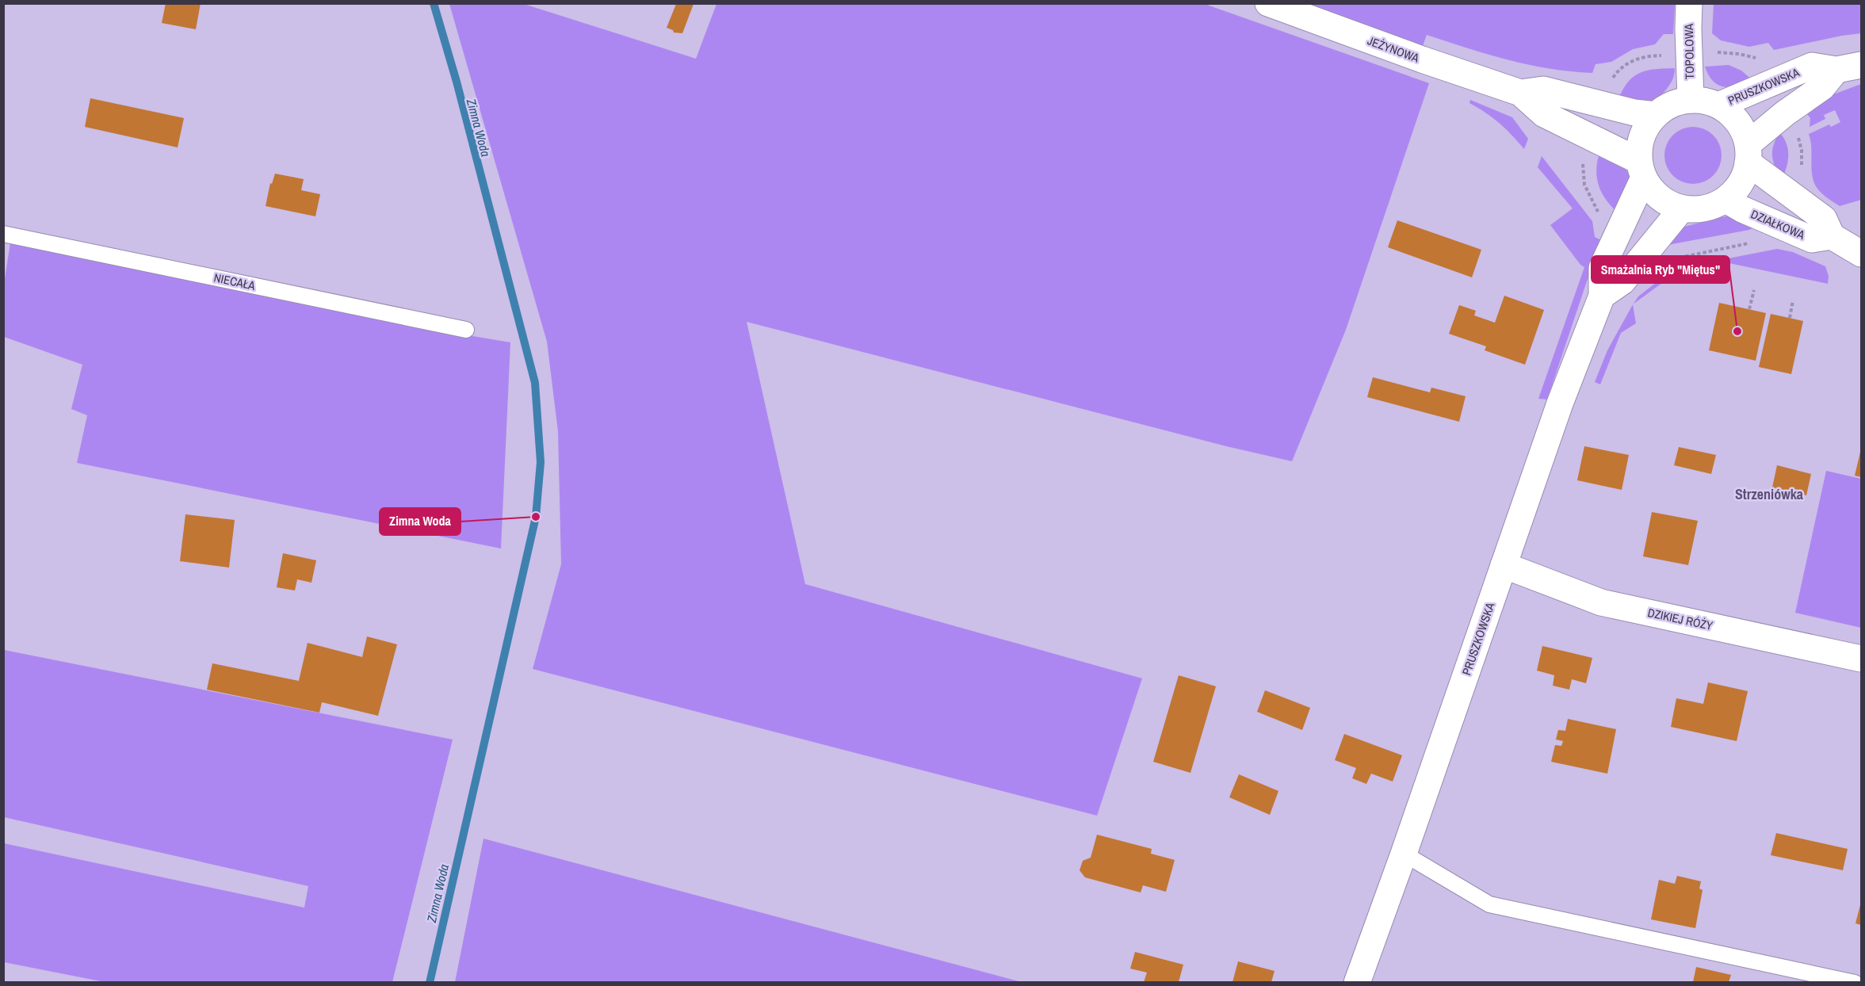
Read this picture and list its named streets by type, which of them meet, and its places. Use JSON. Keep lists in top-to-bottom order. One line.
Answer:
{"streets":{"street":["JEŻYNOWA","TOPOLOWA","PRUSZKOWSKA","DZIAŁKOWA","DZIKIEJ RÓŻY"],"lane":["NIECAŁA"]},"crossings":[["JEŻYNOWA","TOPOLOWA"],["JEŻYNOWA","PRUSZKOWSKA"],["JEŻYNOWA","DZIAŁKOWA"],["TOPOLOWA","PRUSZKOWSKA"],["TOPOLOWA","DZIAŁKOWA"],["PRUSZKOWSKA","DZIAŁKOWA"],["PRUSZKOWSKA","DZIKIEJ RÓŻY"]],"districts":["Strzeniówka"],"water":["Zimna Woda"],"places":["Smażalnia Ryb \"Miętus\"","Zimna Woda"]}
